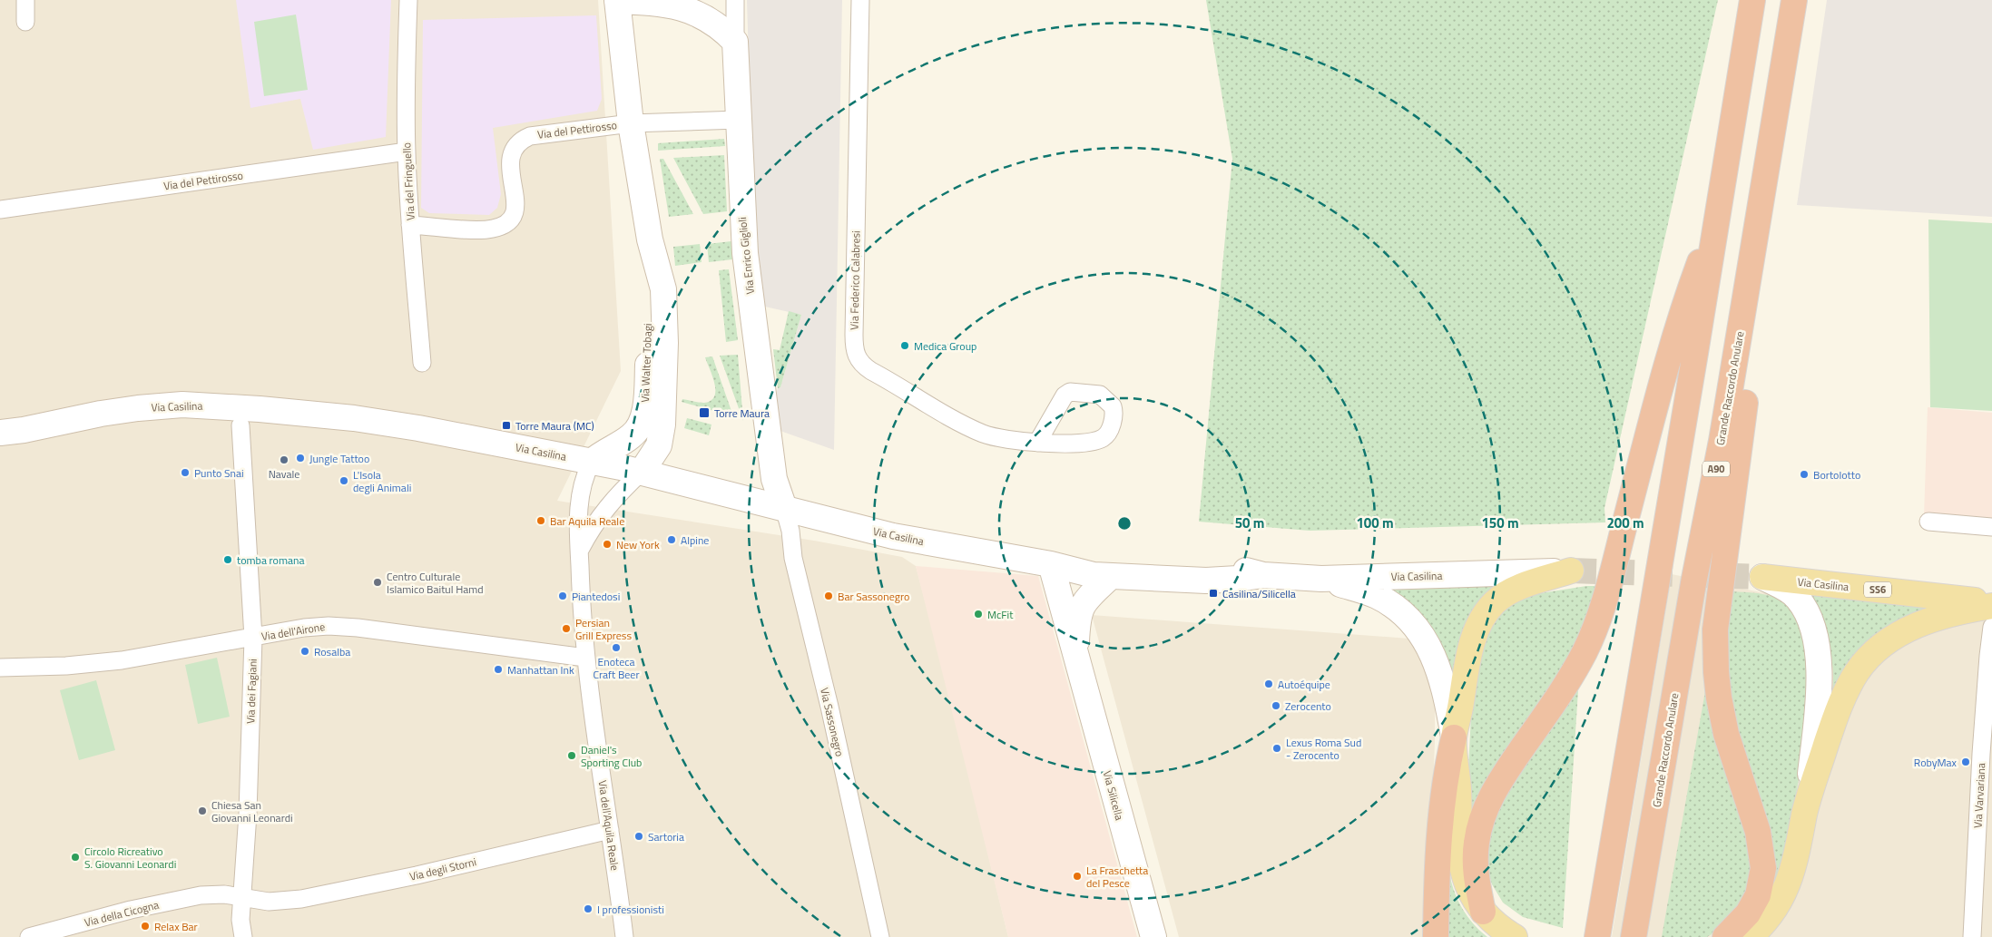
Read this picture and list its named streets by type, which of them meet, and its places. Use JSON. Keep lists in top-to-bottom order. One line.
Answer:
{"streets":{"highway":["Grande Raccordo Anulare","A90"],"main road":["Via Enrico Giglioli","Via Walter Tobagi","Via Casilina","SS6","Via Silicella"],"street":["Via del Pettirosso","Via del Fringuello","Via Federico Calabresi","Via dell'Airone","Via dei Fagiani","Via Sassonegro","Via Varvariana","Via dell'Aquila Reale","Via degli Storni","Via della Cicogna"]},"crossings":[["Via del Pettirosso","Via del Fringuello"],["Via del Pettirosso","Via Enrico Giglioli"],["Via del Pettirosso","Via Walter Tobagi"],["Via Enrico Giglioli","Via Walter Tobagi"],["Via Enrico Giglioli","Via Casilina"],["Via Enrico Giglioli","Via Sassonegro"],["Via Walter Tobagi","Via Casilina"],["Via Walter Tobagi","Via dell'Aquila Reale"],["Via Casilina","Via Sassonegro"],["Via Casilina","Via Silicella"],["Via Casilina","Via dell'Aquila Reale"],["Via dell'Airone","Via dei Fagiani"],["Via dell'Airone","Via dell'Aquila Reale"],["Via dei Fagiani","Via degli Storni"],["Via dei Fagiani","Via della Cicogna"],["Via dell'Aquila Reale","Via degli Storni"],["Via degli Storni","Via della Cicogna"]],"places":{"other":["Medica Group","Jungle Tattoo","Navale","Punto Snai","Bortolotto","L'Isola degli Animali","Bar Aquila Reale","Alpine","New York","tomba romana","Centro Culturale Islamico Baitul Hamd","Piantedosi","Bar Sassonegro","McFit","Persian Grill Express","Enoteca Craft Beer","Rosalba","Manhattan Ink","Autoéquipe","Zerocento","Lexus Roma Sud - Zerocento","Daniel's Sporting Club","RobyMax","Chiesa San Giovanni Leonardi","Sartoria","Circolo Ricreativo S. Giovanni Leonardi","La Fraschetta del Pesce","I professionisti","Relax Bar"],"transit":["Torre Maura","Torre Maura (MC)","Casilina/Silicella"]},"rings":["50 m","100 m","150 m","200 m"]}
